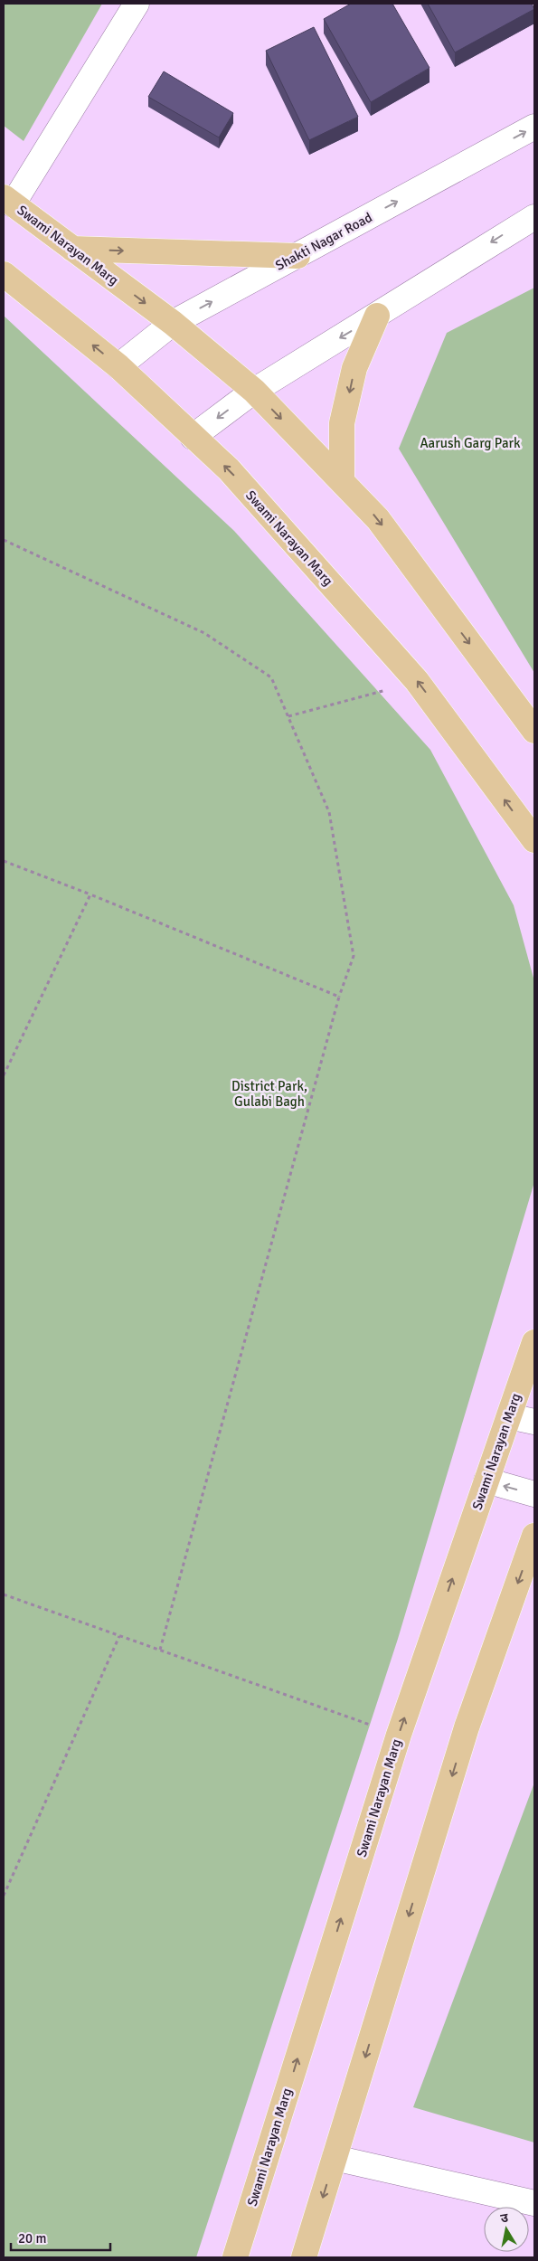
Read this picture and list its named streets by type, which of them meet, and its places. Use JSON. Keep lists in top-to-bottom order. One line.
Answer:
{"streets":{"main road":["Swami Narayan Marg"],"street":["Shakti Nagar Road"]},"crossings":[["Shakti Nagar Road","Swami Narayan Marg"]],"parks":["Aarush Garg Park","District Park, Gulabi Bagh"],"scale_bar":"20 m","north":"top"}
